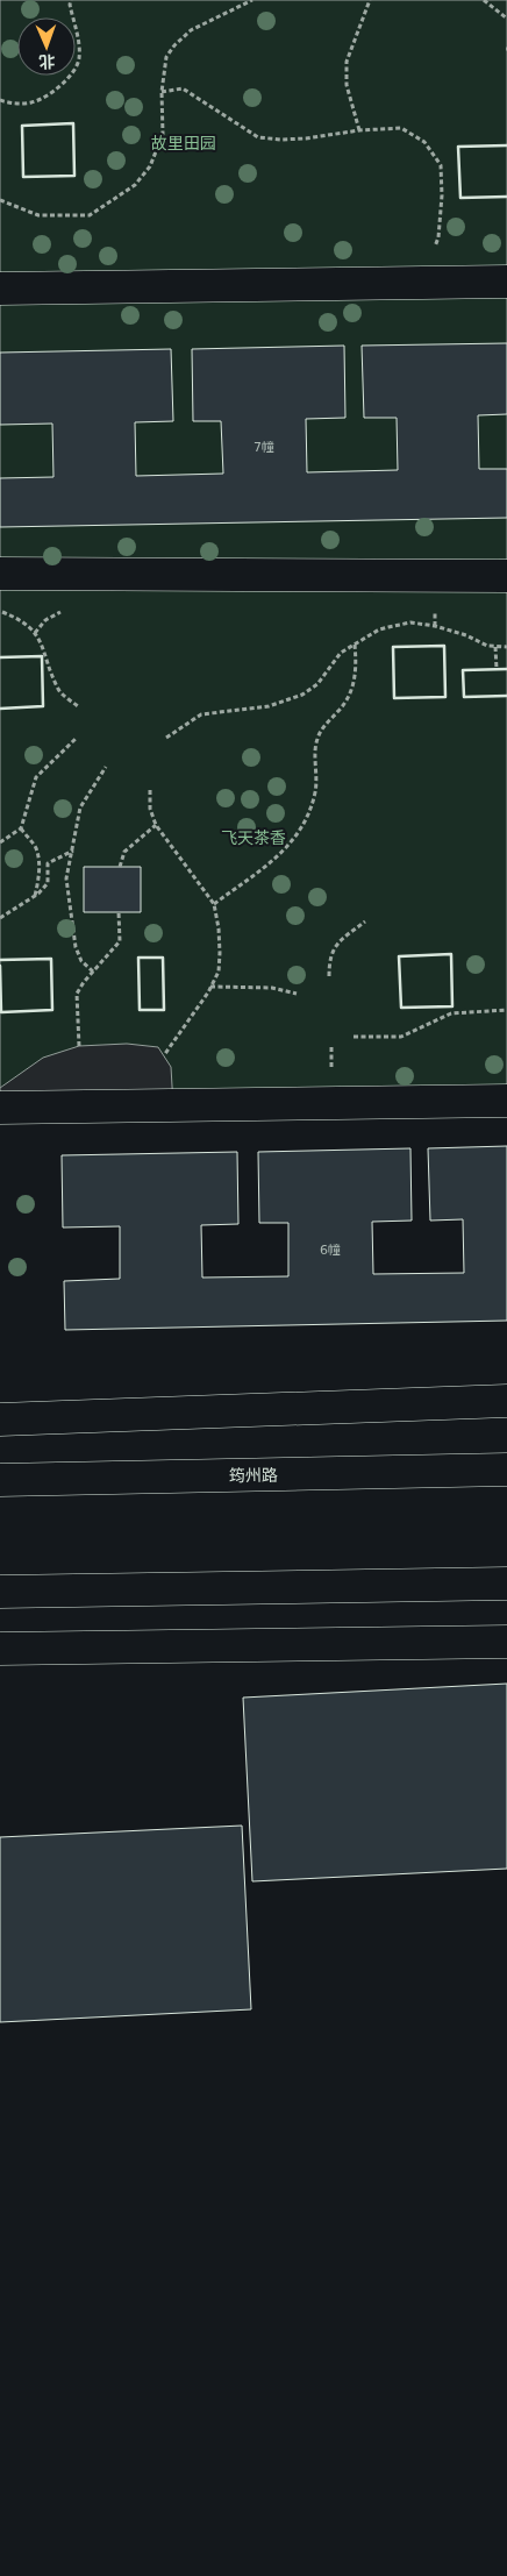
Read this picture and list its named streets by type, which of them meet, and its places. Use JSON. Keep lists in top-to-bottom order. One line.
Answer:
{"streets":{"main road":["筠州路"]},"parks":["故里田园","飞天茶香"],"house_numbers":["7幢","6幢"],"north":"bottom"}
